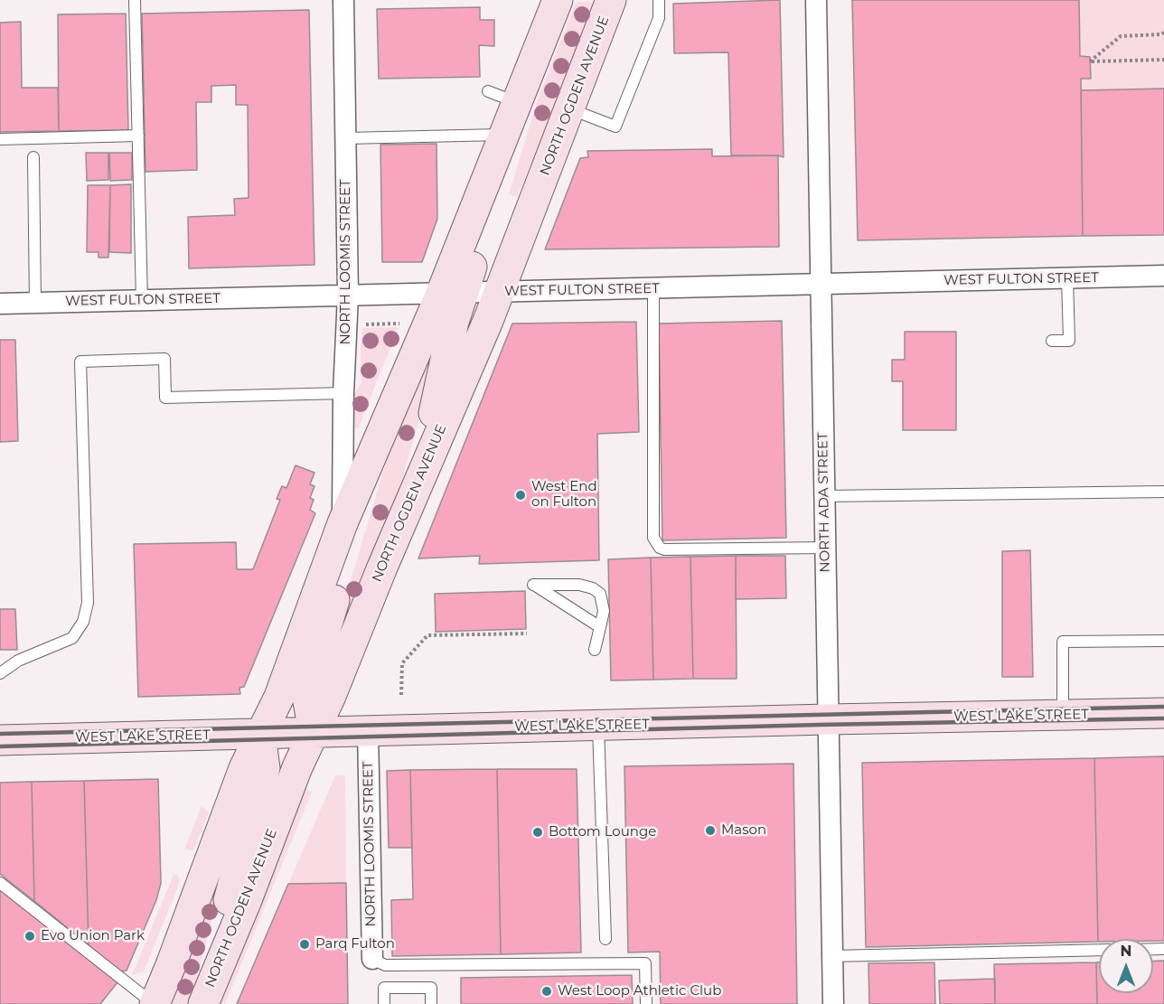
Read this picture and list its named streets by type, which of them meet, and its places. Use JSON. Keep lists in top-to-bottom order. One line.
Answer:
{"streets":{"main road":["NORTH OGDEN AVENUE","WEST LAKE STREET"],"street":["NORTH LOOMIS STREET","WEST FULTON STREET","NORTH ADA STREET"]},"crossings":[["NORTH OGDEN AVENUE","WEST FULTON STREET"],["NORTH OGDEN AVENUE","WEST LAKE STREET"],["NORTH LOOMIS STREET","WEST FULTON STREET"],["NORTH LOOMIS STREET","WEST LAKE STREET"],["WEST FULTON STREET","NORTH ADA STREET"],["NORTH ADA STREET","WEST LAKE STREET"]],"places":["West End on Fulton","Mason","Bottom Lounge","Evo Union Park","Parq Fulton","West Loop Athletic Club"],"north":"top"}
